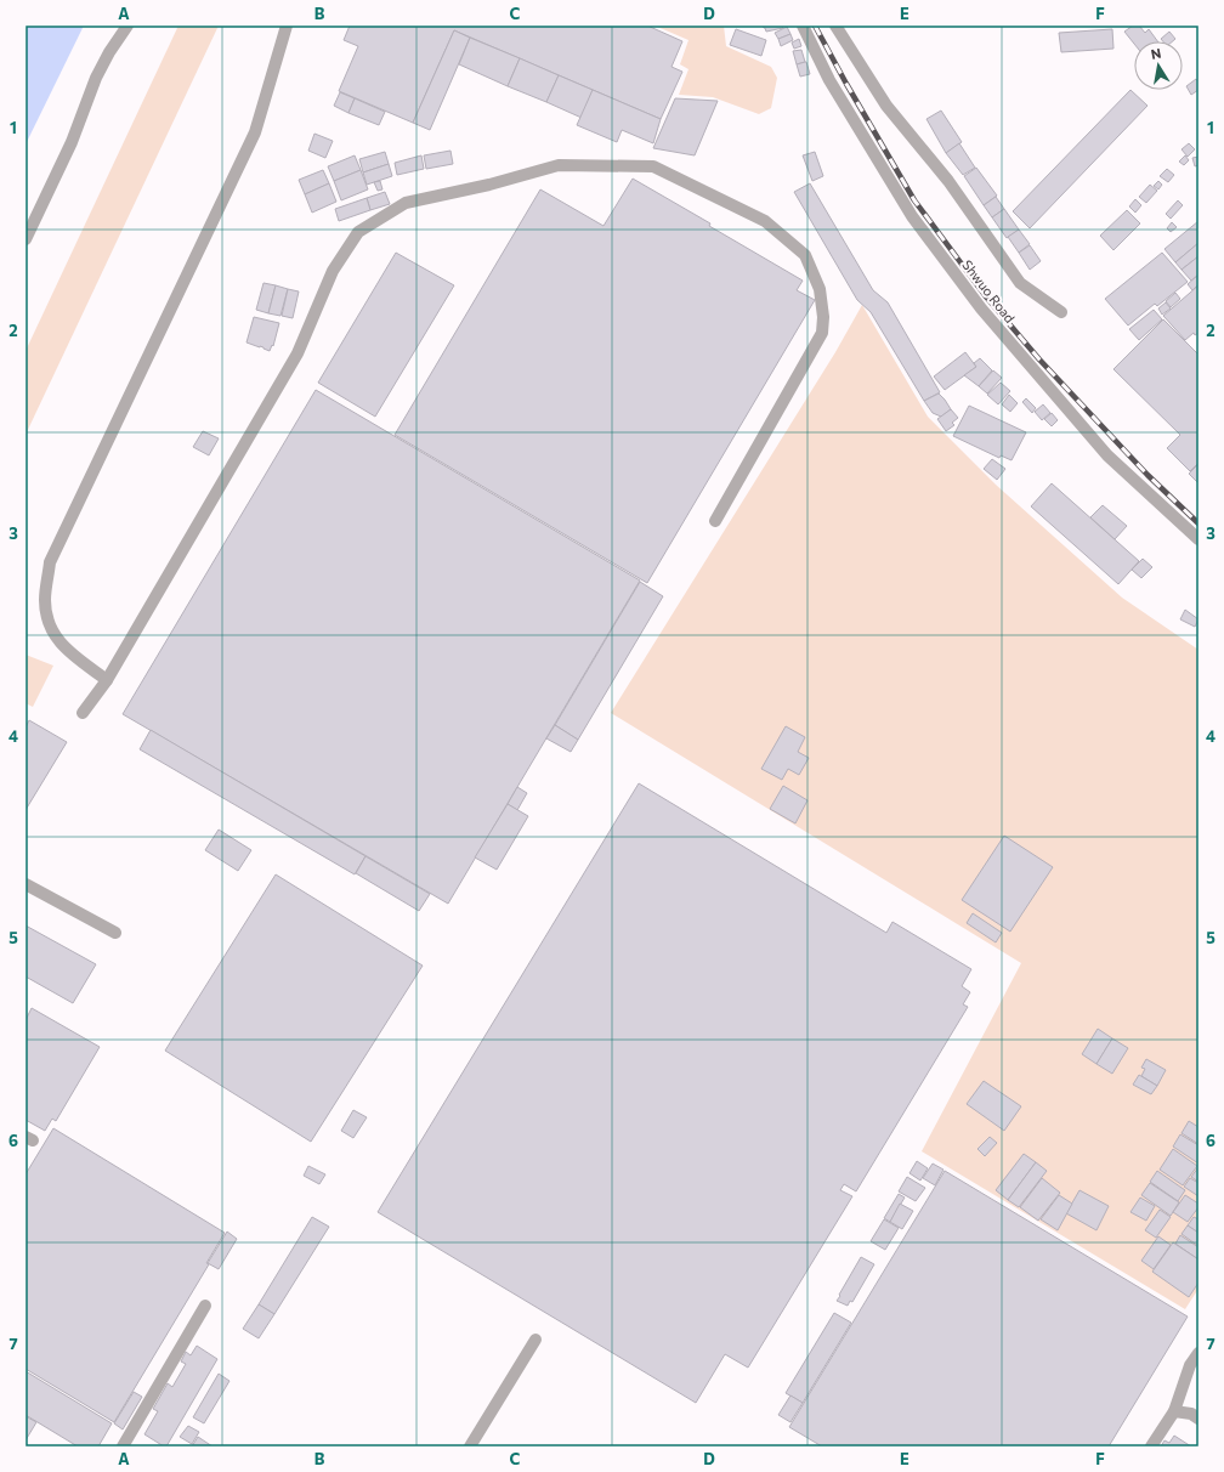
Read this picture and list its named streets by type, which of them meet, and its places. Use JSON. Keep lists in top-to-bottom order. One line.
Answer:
{"streets":{"street":["Shwuo Road"]},"north":"top","grid":{"columns":["A","B","C","D","E","F"],"rows":["1","2","3","4","5","6","7"]}}
